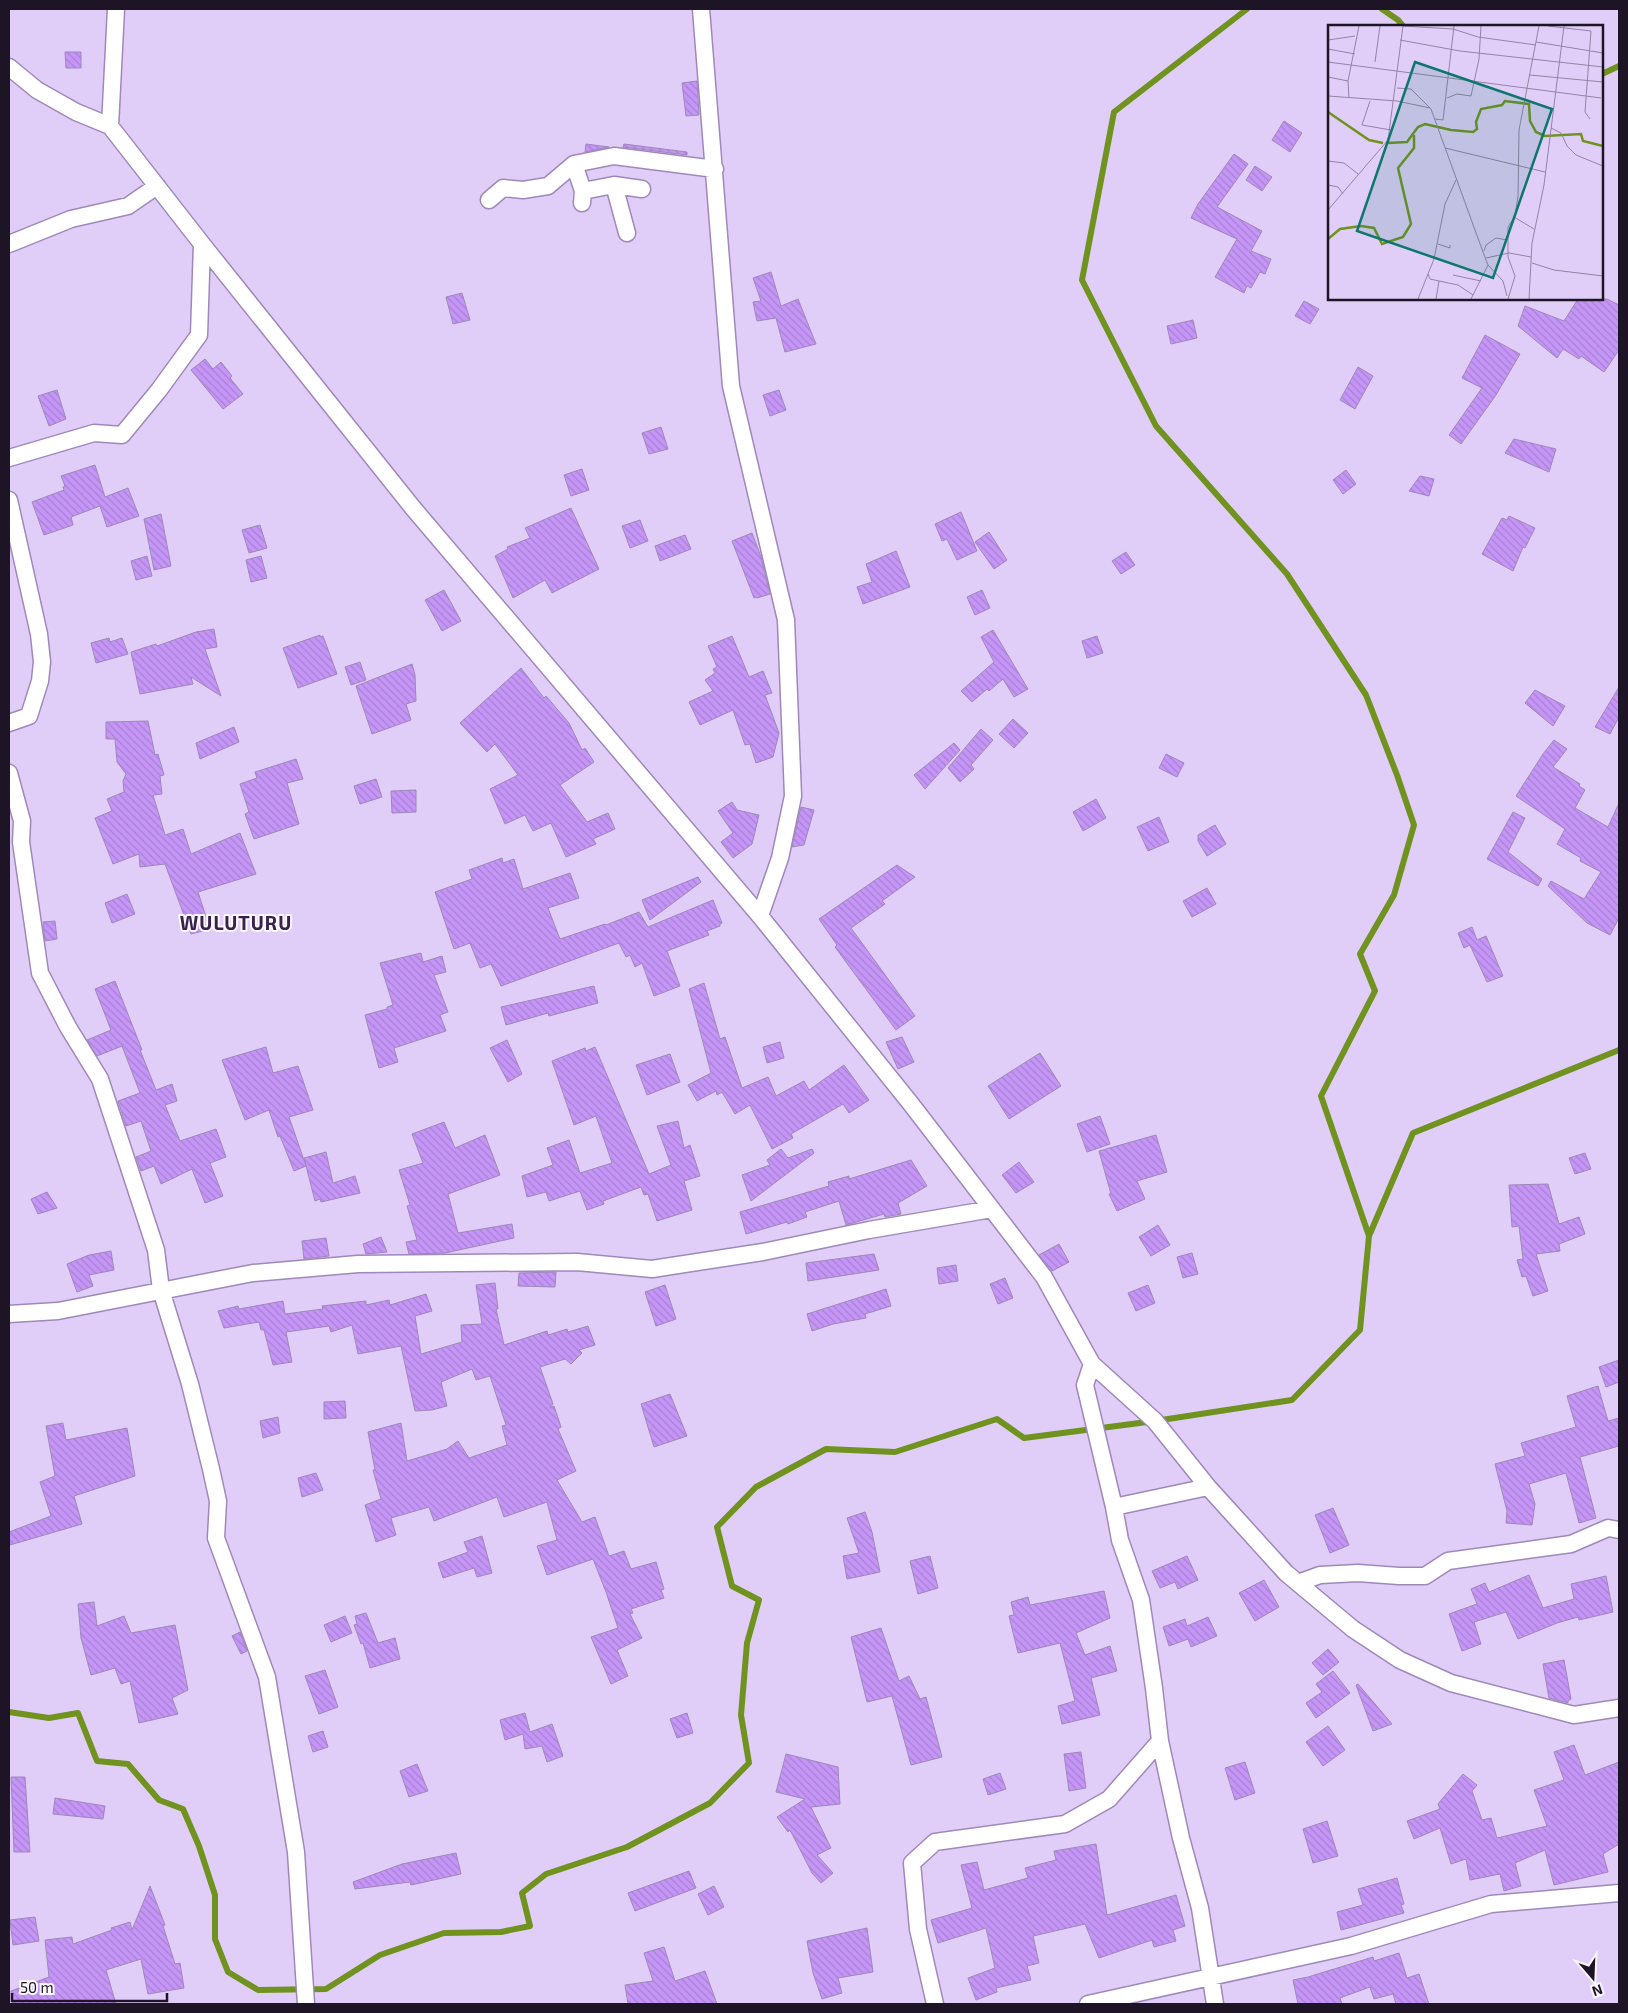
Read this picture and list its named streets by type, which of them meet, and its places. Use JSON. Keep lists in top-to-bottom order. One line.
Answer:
{"districts":["WULUTURU"],"scale_bar":"50 m","north":"bottom"}
